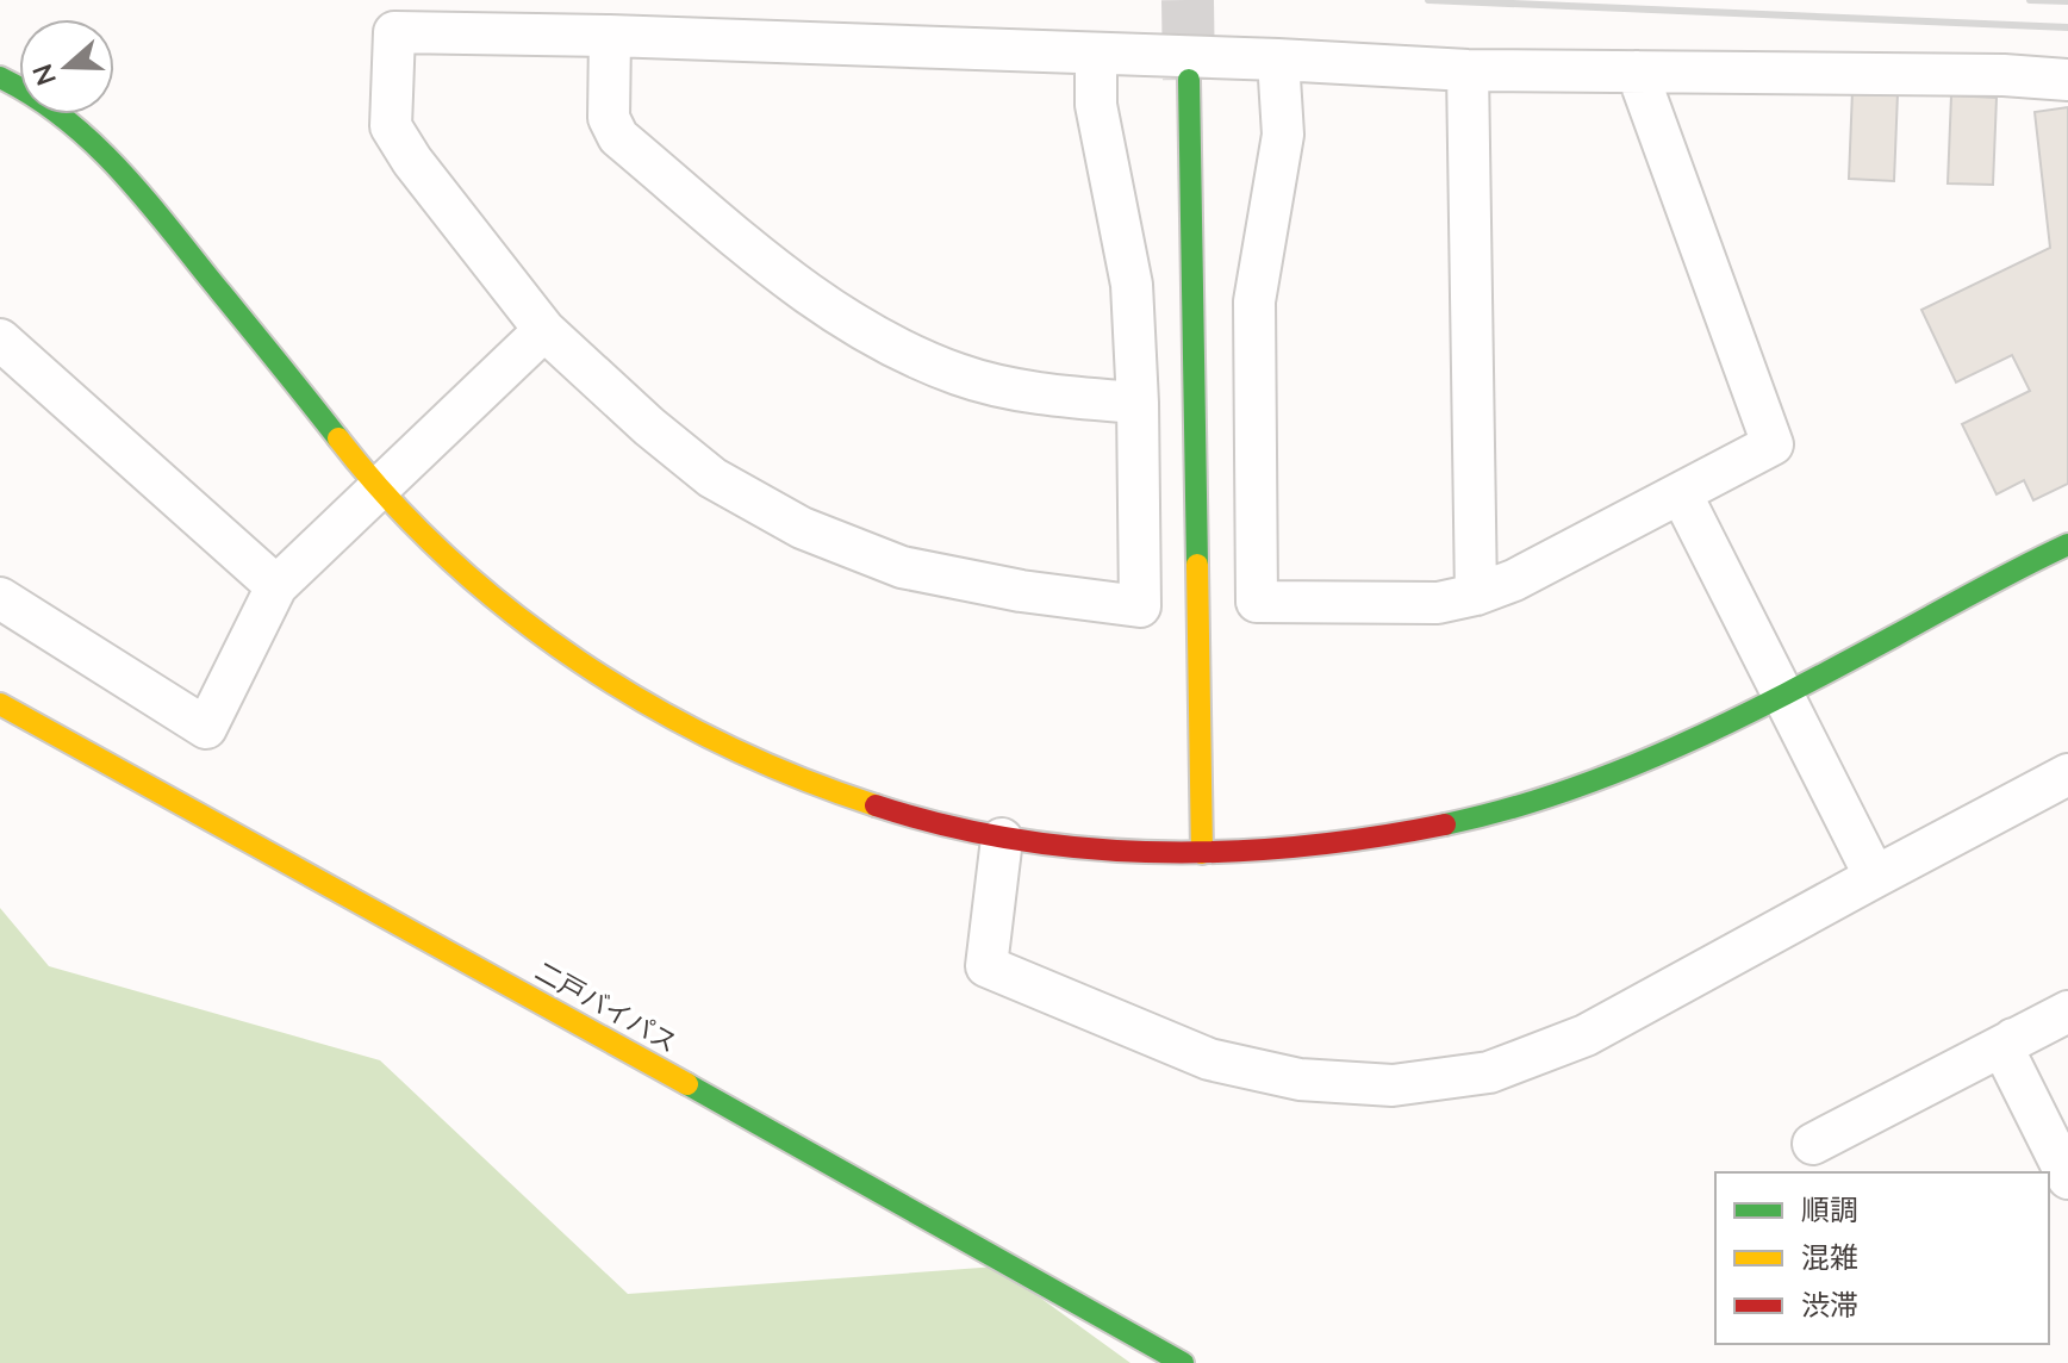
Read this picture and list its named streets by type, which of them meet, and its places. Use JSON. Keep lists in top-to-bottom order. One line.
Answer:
{"streets":{"main road":["二戸バイパス"]},"legend":["順調","混雑","渋滞"],"north":"left"}
